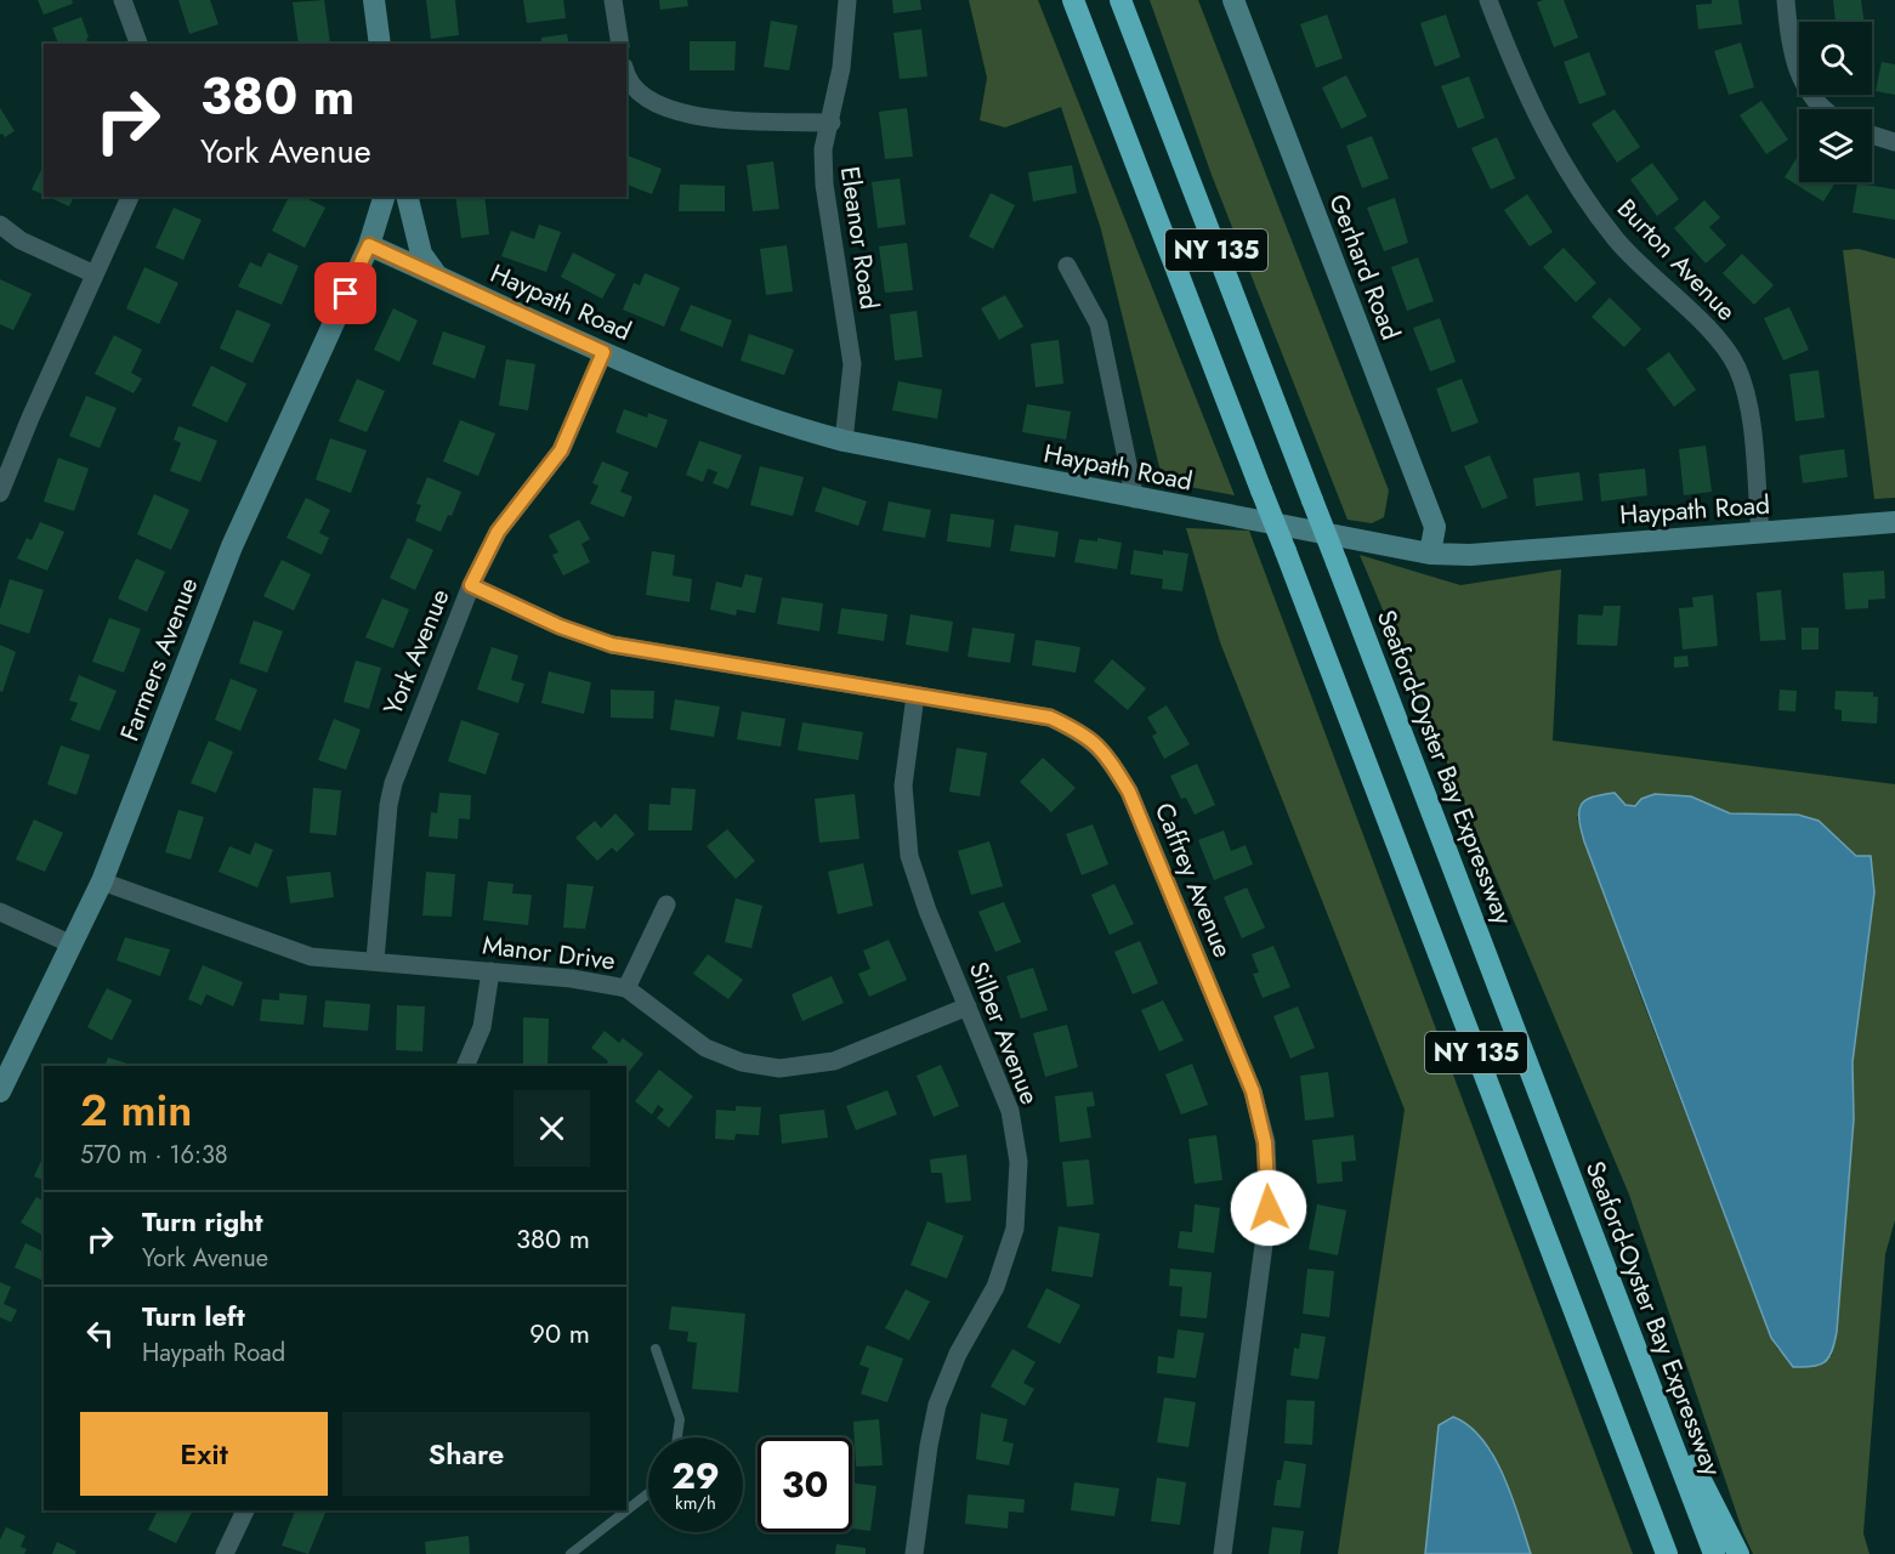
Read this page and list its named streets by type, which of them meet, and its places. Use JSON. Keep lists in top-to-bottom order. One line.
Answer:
{"streets":{"highway":["NY 135","Seaford-Oyster Bay Expressway"],"street":["Eleanor Road","Burton Avenue","Gerhard Road","Haypath Road","York Avenue","Farmers Avenue","Caffrey Avenue","Manor Drive","Silber Avenue"]},"crossings":[["Eleanor Road","Haypath Road"],["Burton Avenue","Haypath Road"],["Gerhard Road","Haypath Road"],["Haypath Road","York Avenue"],["Haypath Road","Farmers Avenue"],["York Avenue","Caffrey Avenue"],["York Avenue","Manor Drive"],["Farmers Avenue","Manor Drive"],["Caffrey Avenue","Silber Avenue"],["Manor Drive","Silber Avenue"]],"page":{"turn":["380 m","York Avenue"],"heading":["2 min","570 m · 16:38"],"list":[{"name":"Turn right","note":"York Avenue","value":"380 m"},{"name":"Turn left","note":"Haypath Road","value":"90 m"}],"buttons":["Exit","Share"],"speed":"29 km/h","limit":"30"}}
